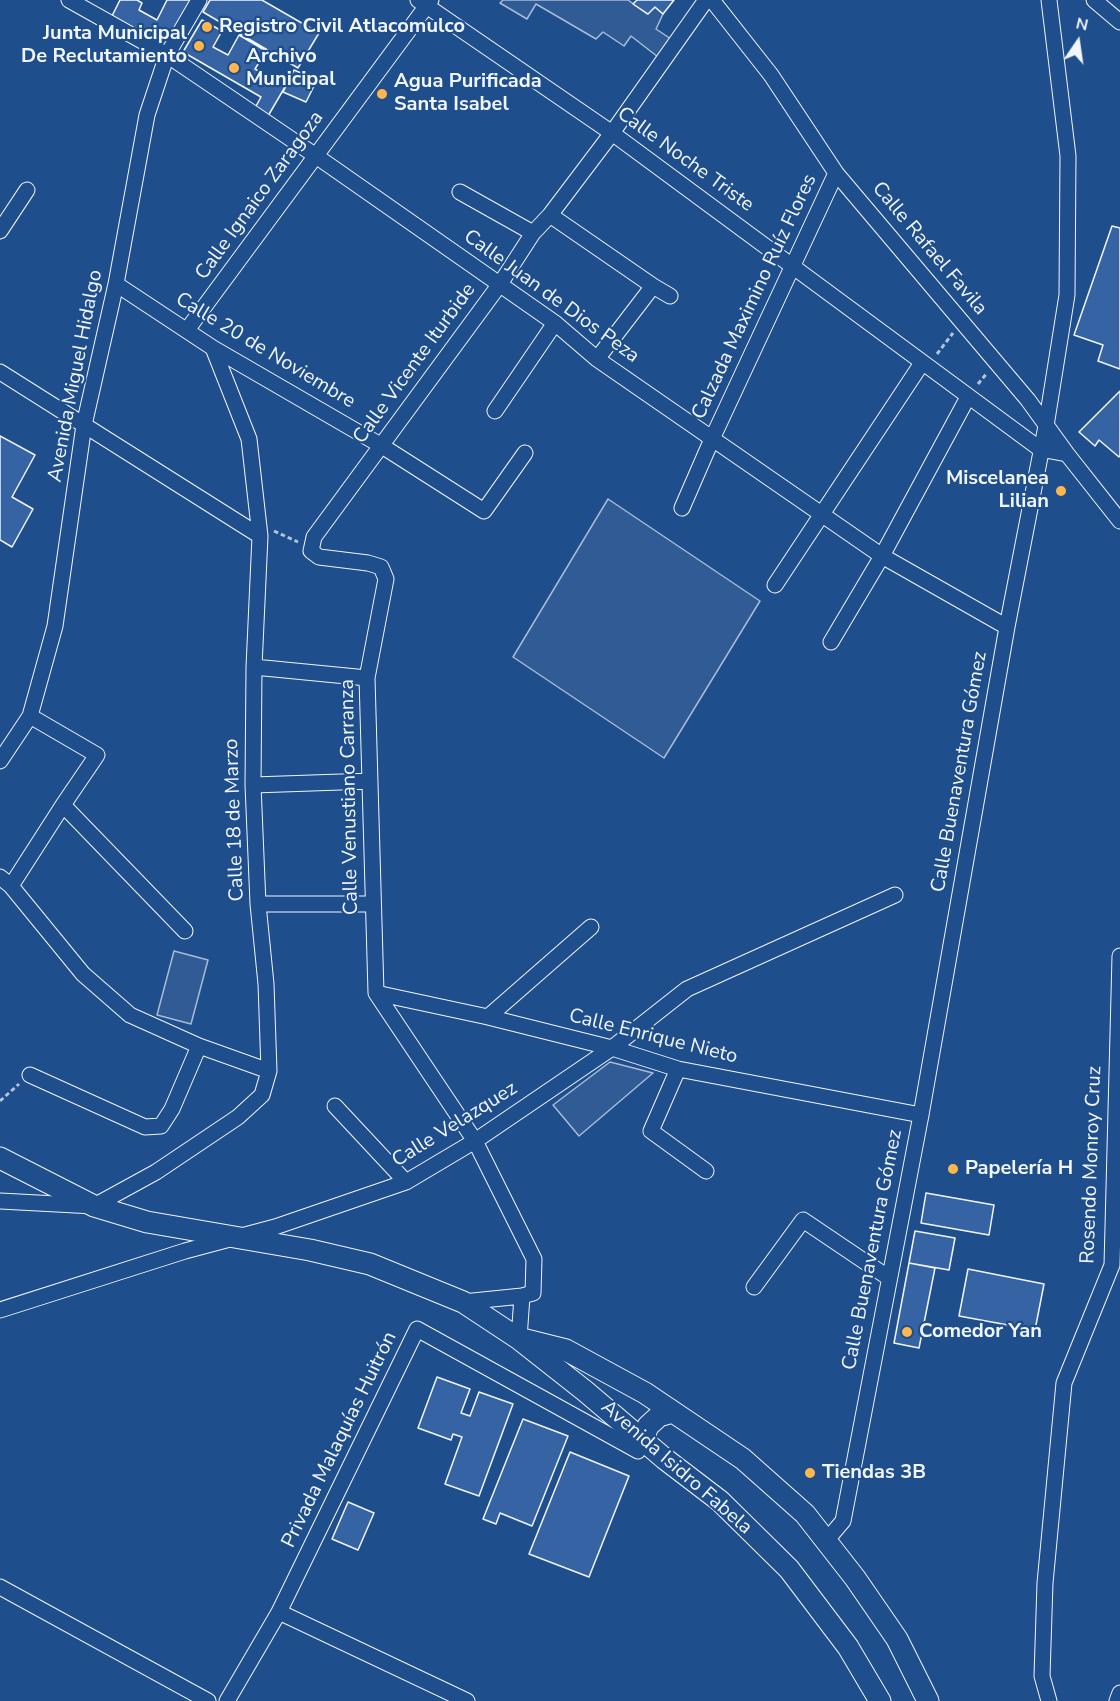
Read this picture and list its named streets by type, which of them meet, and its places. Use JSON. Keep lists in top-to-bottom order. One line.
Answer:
{"streets":{"main road":["Avenida Isidro Fabela"],"street":["Calle Noche Triste","Calle Ignaico Zaragoza","Calle Rafael Favila","Calle Juan de Dios Peza","Calzada Maximino Ruíz Flores","Calle 20 de Noviembre","Calle Vicente Iturbide","Avenida Miguel Hidalgo","Calle Buenaventura Gómez","Calle Venustiano Carranza","Calle 18 de Marzo","Calle Enrique Nieto","Calle Velazquez","Rosendo Monroy Cruz","Privada Malaquías Huitrón"]},"crossings":[["Calle Noche Triste","Calle Ignaico Zaragoza"],["Calle Noche Triste","Calle Rafael Favila"],["Calle Noche Triste","Calzada Maximino Ruíz Flores"],["Calle Noche Triste","Calle Vicente Iturbide"],["Calle Noche Triste","Calle Buenaventura Gómez"],["Calle Ignaico Zaragoza","Calle Juan de Dios Peza"],["Calle Ignaico Zaragoza","Calle 20 de Noviembre"],["Calle Rafael Favila","Calzada Maximino Ruíz Flores"],["Calle Rafael Favila","Calle Buenaventura Gómez"],["Calle Juan de Dios Peza","Calzada Maximino Ruíz Flores"],["Calle Juan de Dios Peza","Calle Vicente Iturbide"],["Calle Juan de Dios Peza","Avenida Miguel Hidalgo"],["Calle Juan de Dios Peza","Calle Buenaventura Gómez"],["Calle 20 de Noviembre","Calle Vicente Iturbide"],["Calle 20 de Noviembre","Avenida Miguel Hidalgo"],["Calle 20 de Noviembre","Calle 18 de Marzo"],["Calle Vicente Iturbide","Calle Venustiano Carranza"],["Calle Buenaventura Gómez","Calle Enrique Nieto"],["Calle Buenaventura Gómez","Avenida Isidro Fabela"],["Calle Venustiano Carranza","Calle Enrique Nieto"],["Calle 18 de Marzo","Avenida Isidro Fabela"],["Calle Enrique Nieto","Calle Velazquez"],["Calle Velazquez","Avenida Isidro Fabela"],["Privada Malaquías Huitrón","Avenida Isidro Fabela"]],"places":["Registro Civil Atlacomulco","Junta Municipal De Reclutamiento","Archivo Municipal","Agua Purificada Santa Isabel","Miscelanea Lilian","Papelería H","Comedor Yan","Tiendas 3B"],"north":"top"}
